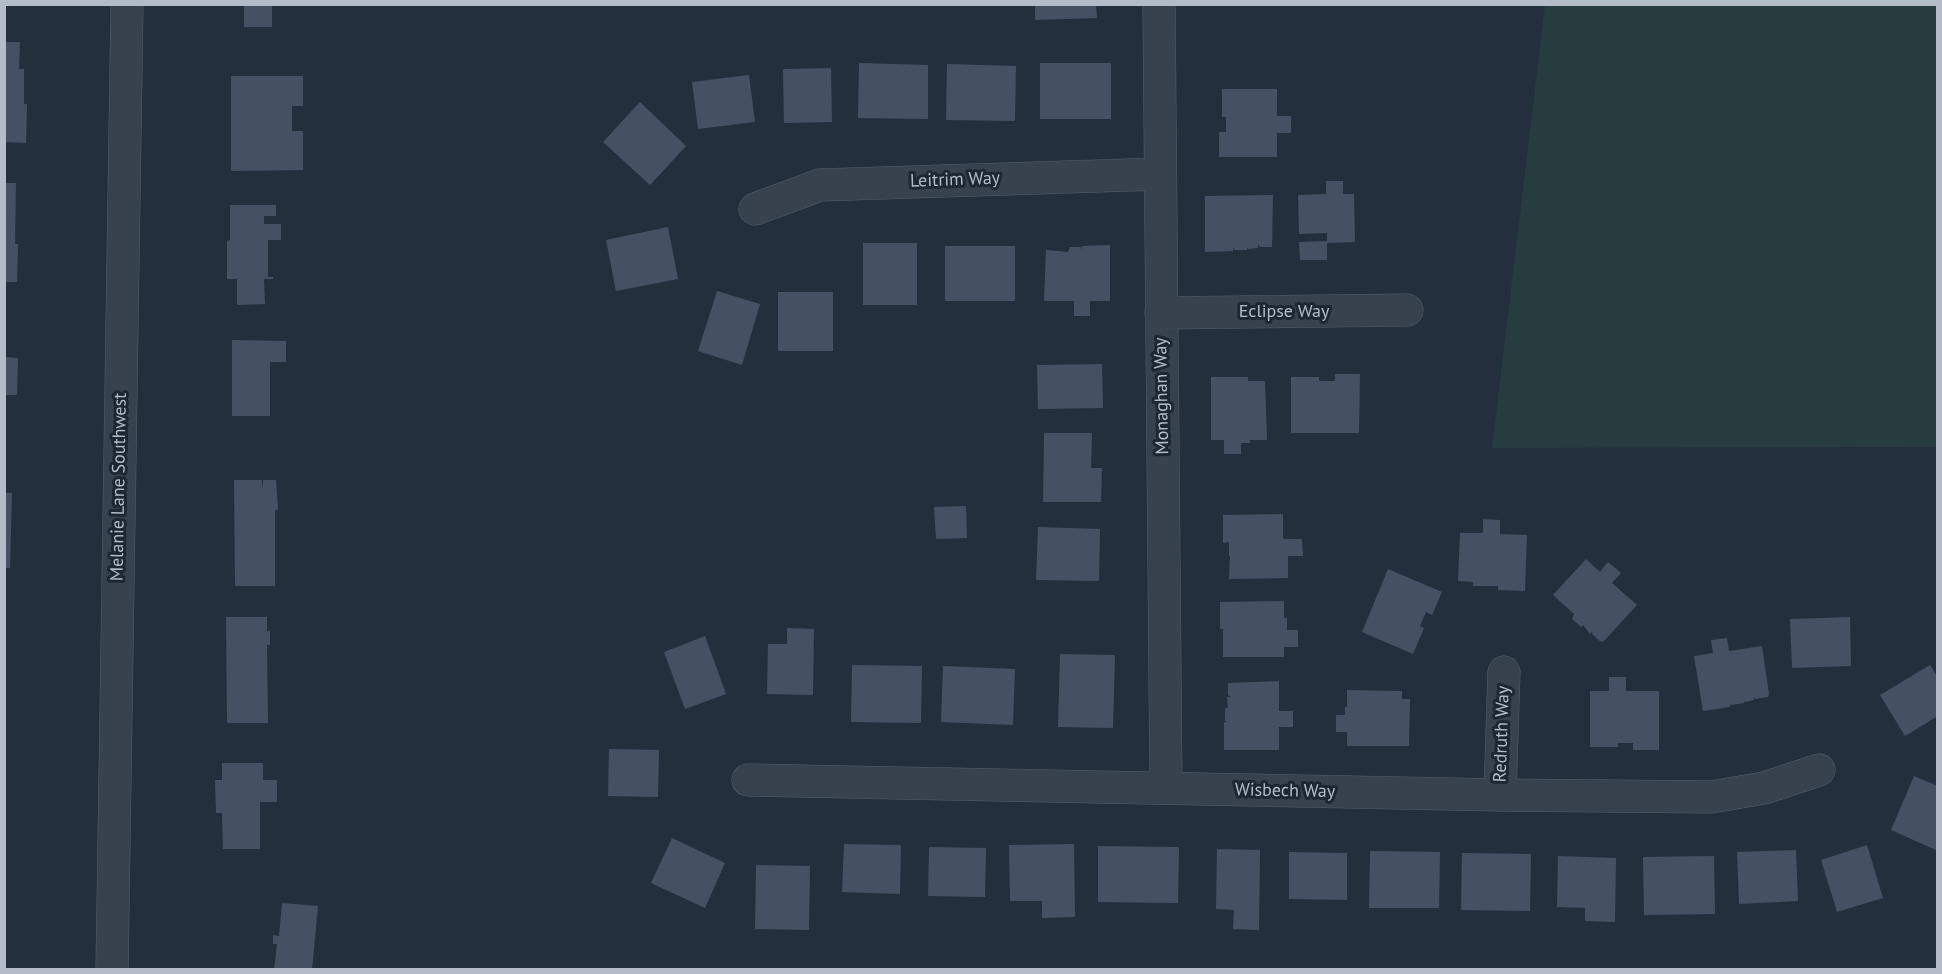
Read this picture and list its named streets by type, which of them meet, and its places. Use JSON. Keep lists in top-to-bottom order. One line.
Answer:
{"streets":{"street":["Leitrim Way","Eclipse Way","Monaghan Way","Melanie Lane Southwest","Redruth Way","Wisbech Way"]},"crossings":[["Leitrim Way","Monaghan Way"],["Eclipse Way","Monaghan Way"],["Monaghan Way","Wisbech Way"],["Redruth Way","Wisbech Way"]]}
